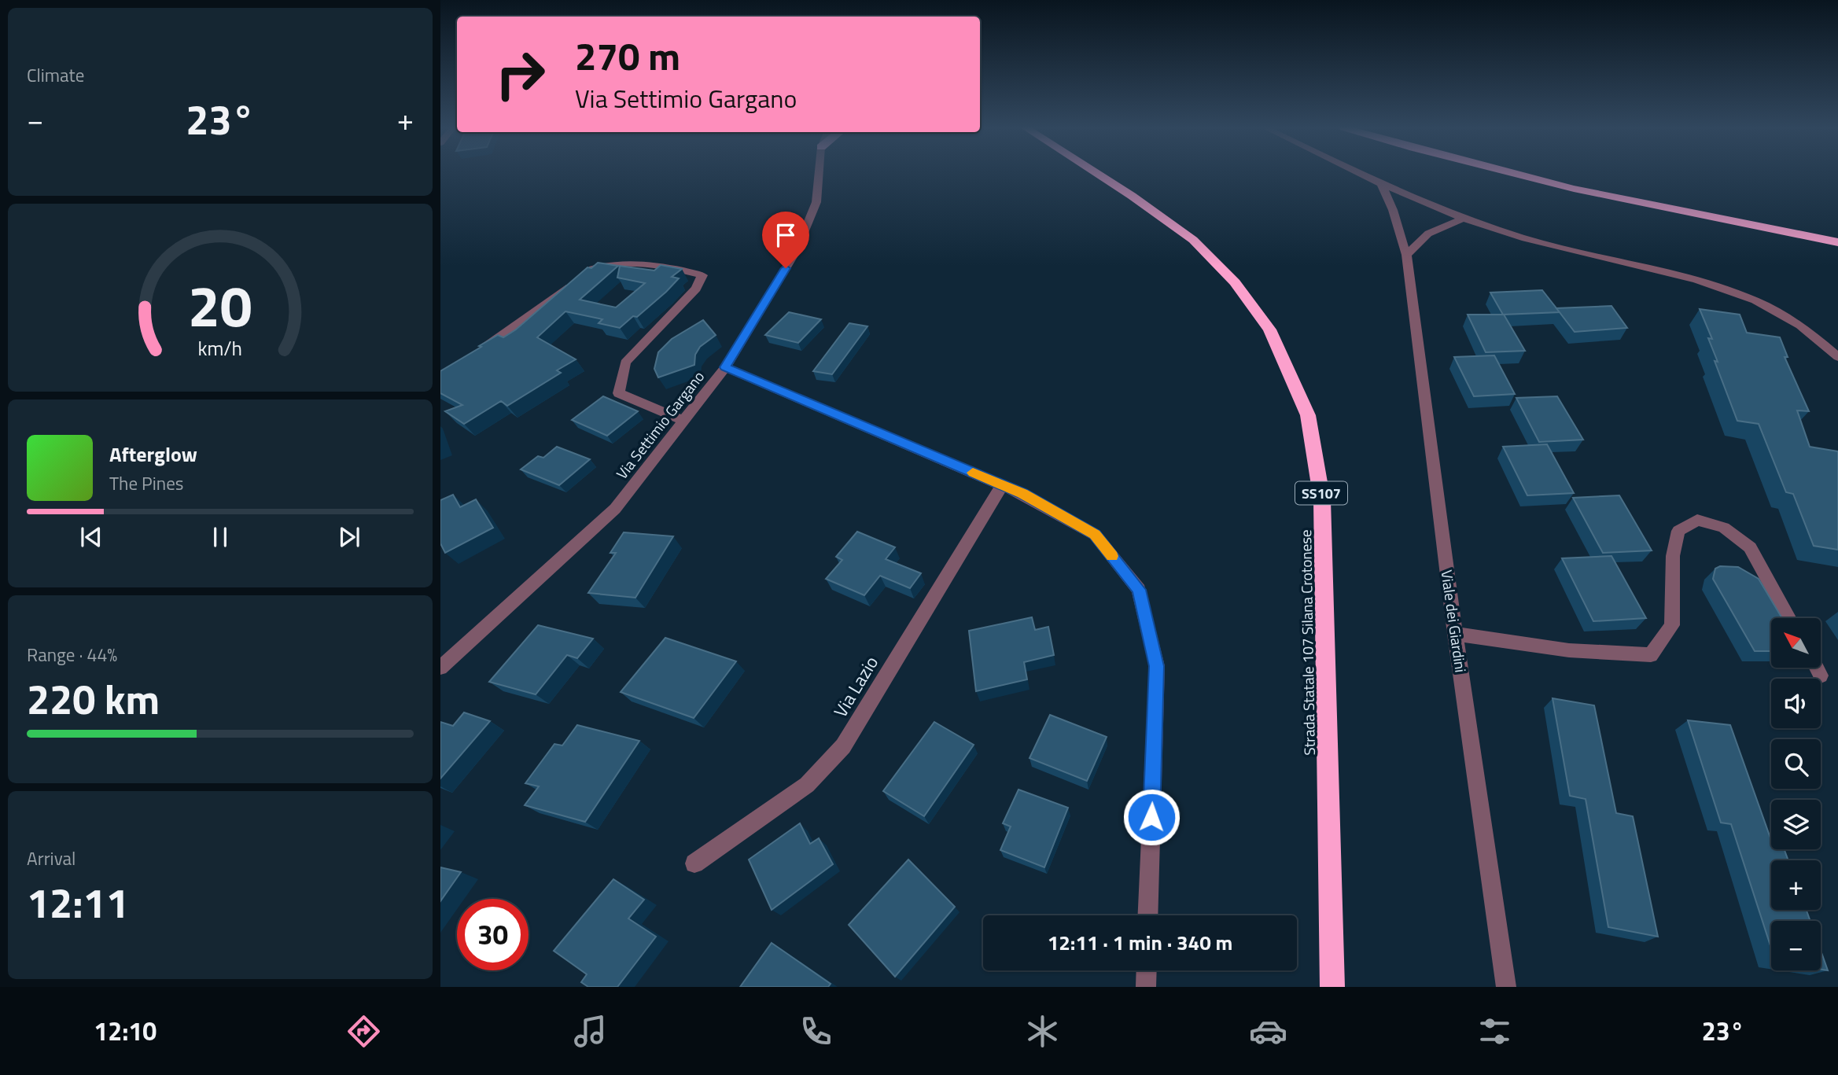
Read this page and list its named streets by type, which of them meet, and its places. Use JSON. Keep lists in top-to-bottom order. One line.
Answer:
{"streets":{"highway":["SS107","Strada Statale 107 Silana Crotonese"],"street":["Via Settimio Gargano","Viale dei Giardini","Via Lazio"]},"north":"top left","page":{"tile":["Climate",["Range · 44%","220 km"],["Arrival","12:11"]],"turn":["270 m","Via Settimio Gargano"],"heat":["−","23°","+"],"song":["Afterglow","The Pines"],"map_buttons":["+","−"],"limit":"30","trip":"12:11 · 1 min · 340 m","tabs":["12:10","23°"],"gauge":["20","km/h"]}}
